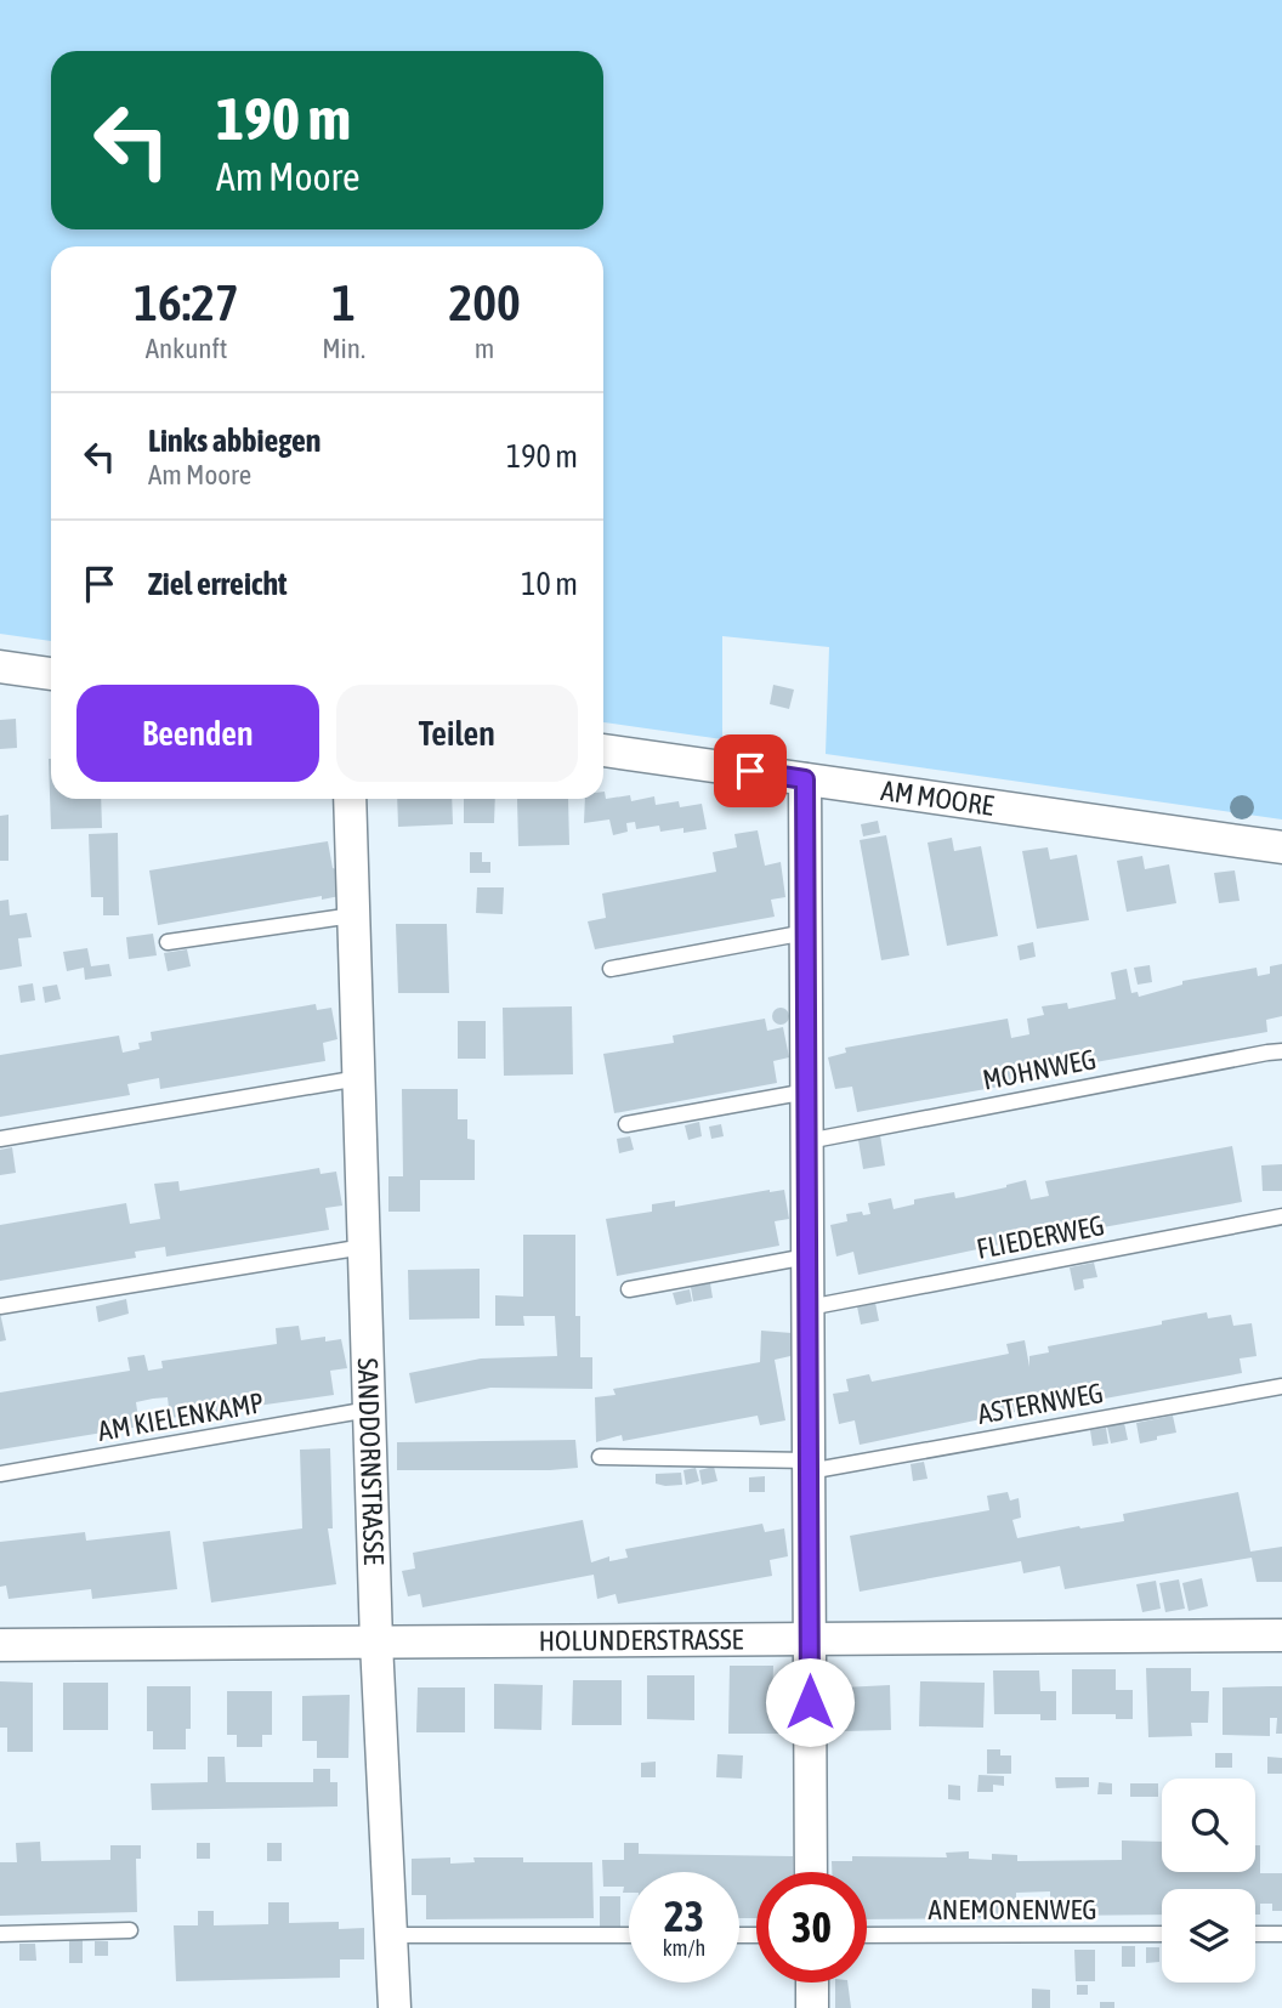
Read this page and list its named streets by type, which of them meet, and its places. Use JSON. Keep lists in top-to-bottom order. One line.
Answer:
{"streets":{"street":["AM MOORE","SANDDORNSTRASSE","HOLUNDERSTRASSE"],"lane":["MOHNWEG","FLIEDERWEG","ASTERNWEG","AM KIELENKAMP","ANEMONENWEG"]},"crossings":[["AM KIELENKAMP","SANDDORNSTRASSE"],["SANDDORNSTRASSE","HOLUNDERSTRASSE"]],"page":{"turn":["190 m","Am Moore"],"eta":["16:27","Ankunft","1","Min.","200","m"],"list":[{"name":"Links abbiegen","note":"Am Moore","value":"190 m"},{"name":"Ziel erreicht","value":"10 m"}],"buttons":["Beenden","Teilen"],"speed":"23 km/h","limit":"30"}}
